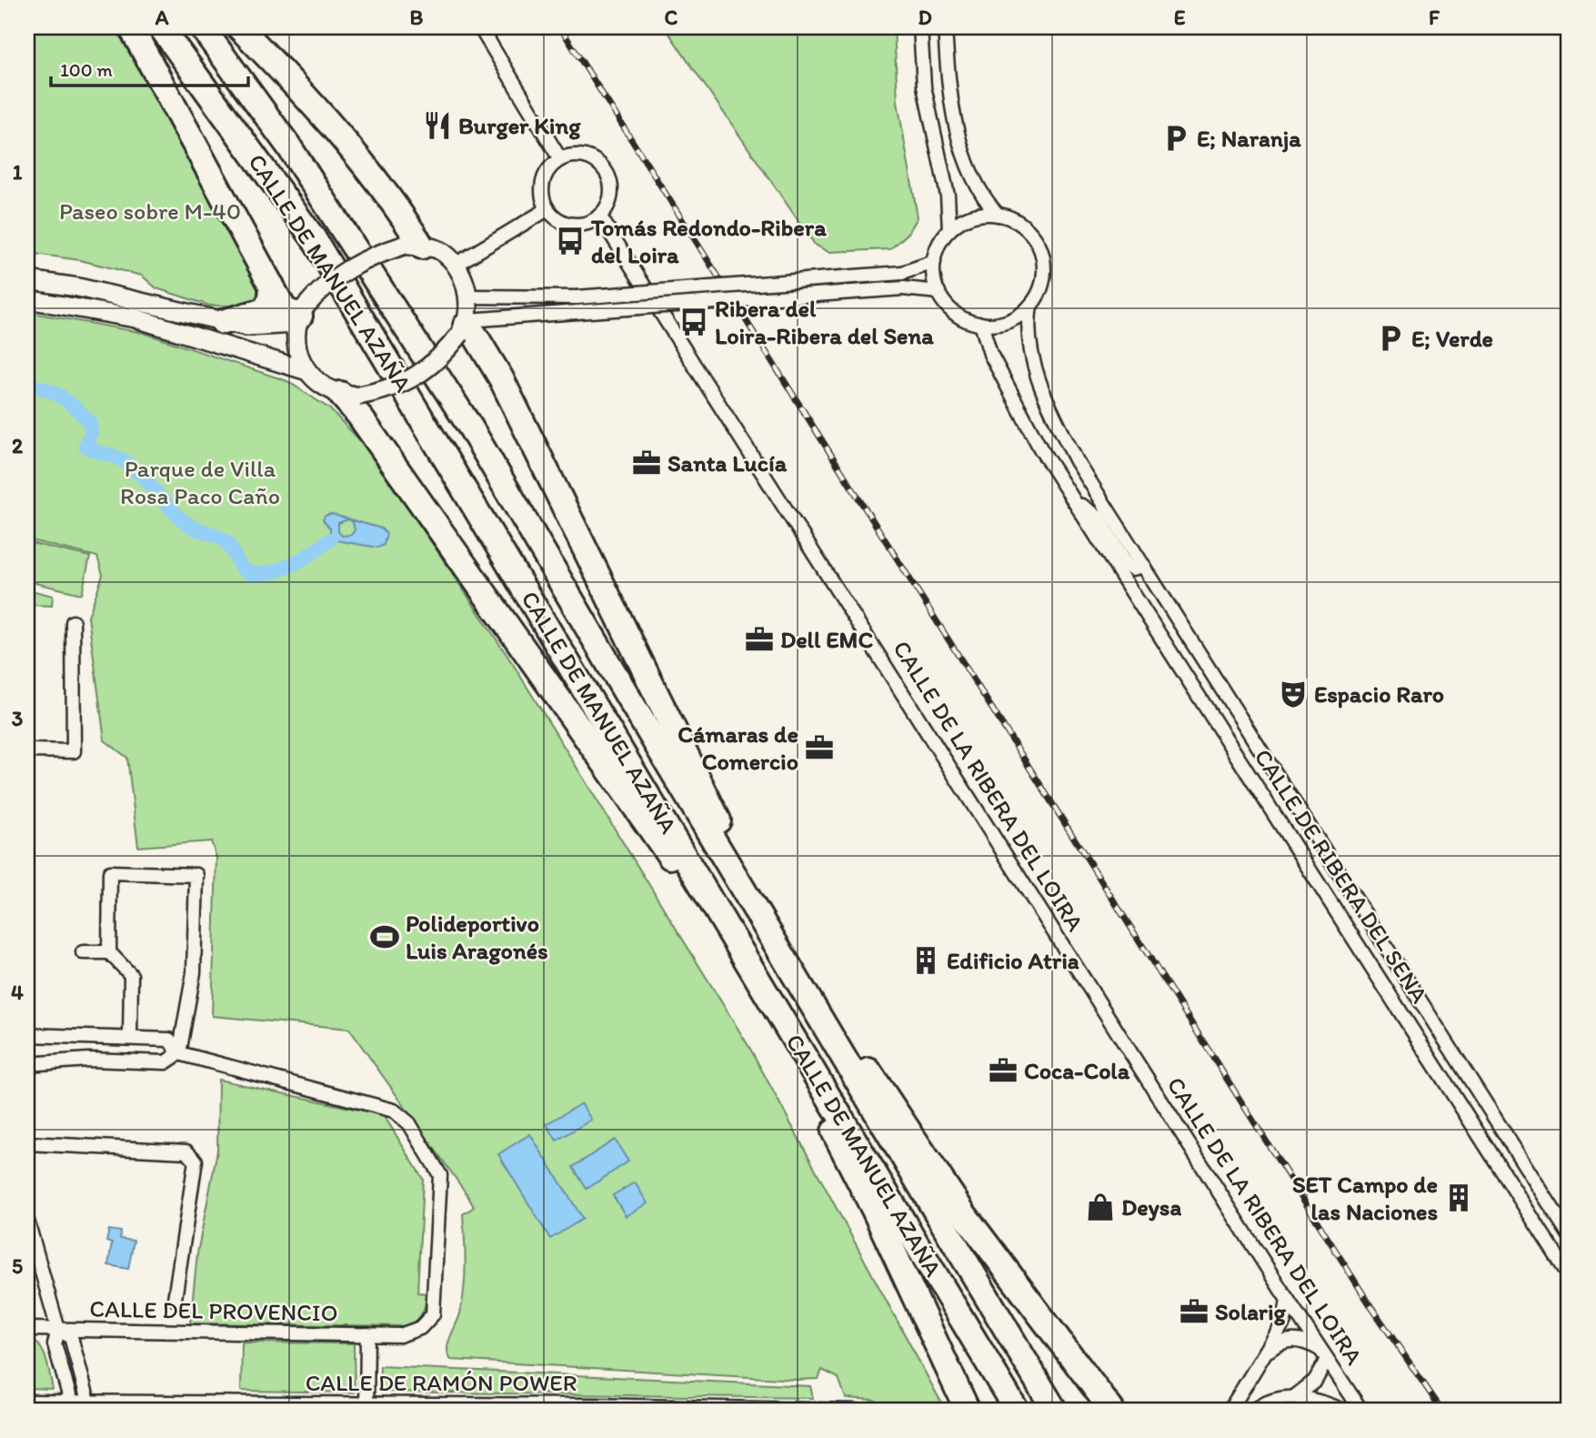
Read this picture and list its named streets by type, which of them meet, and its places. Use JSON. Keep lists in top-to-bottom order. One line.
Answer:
{"streets":{"highway":["CALLE DE MANUEL AZAÑA"],"street":["CALLE DE LA RIBERA DEL LOIRA","CALLE DE RIBERA DEL SENA","CALLE DEL PROVENCIO","CALLE DE RAMÓN POWER"]},"parks":["Paseo sobre M-40","Parque de Villa Rosa Paco Caño"],"places":{"restaurant":["Burger King"],"parking":["E; Naranja","E; Verde"],"bus stop":["Tomás Redondo-Ribera del Loira","Ribera del Loira-Ribera del Sena"],"office":["Santa Lucía","Dell EMC","Cámaras de Comercio","Coca-Cola","Solarig"],"theatre":["Espacio Raro"],"sports":["Polideportivo Luis Aragonés"],"building":["Edificio Atria","SET Campo de las Naciones"],"shop":["Deysa"]},"scale_bar":"100 m","grid":{"columns":["A","B","C","D","E","F"],"rows":["1","2","3","4","5"]}}
